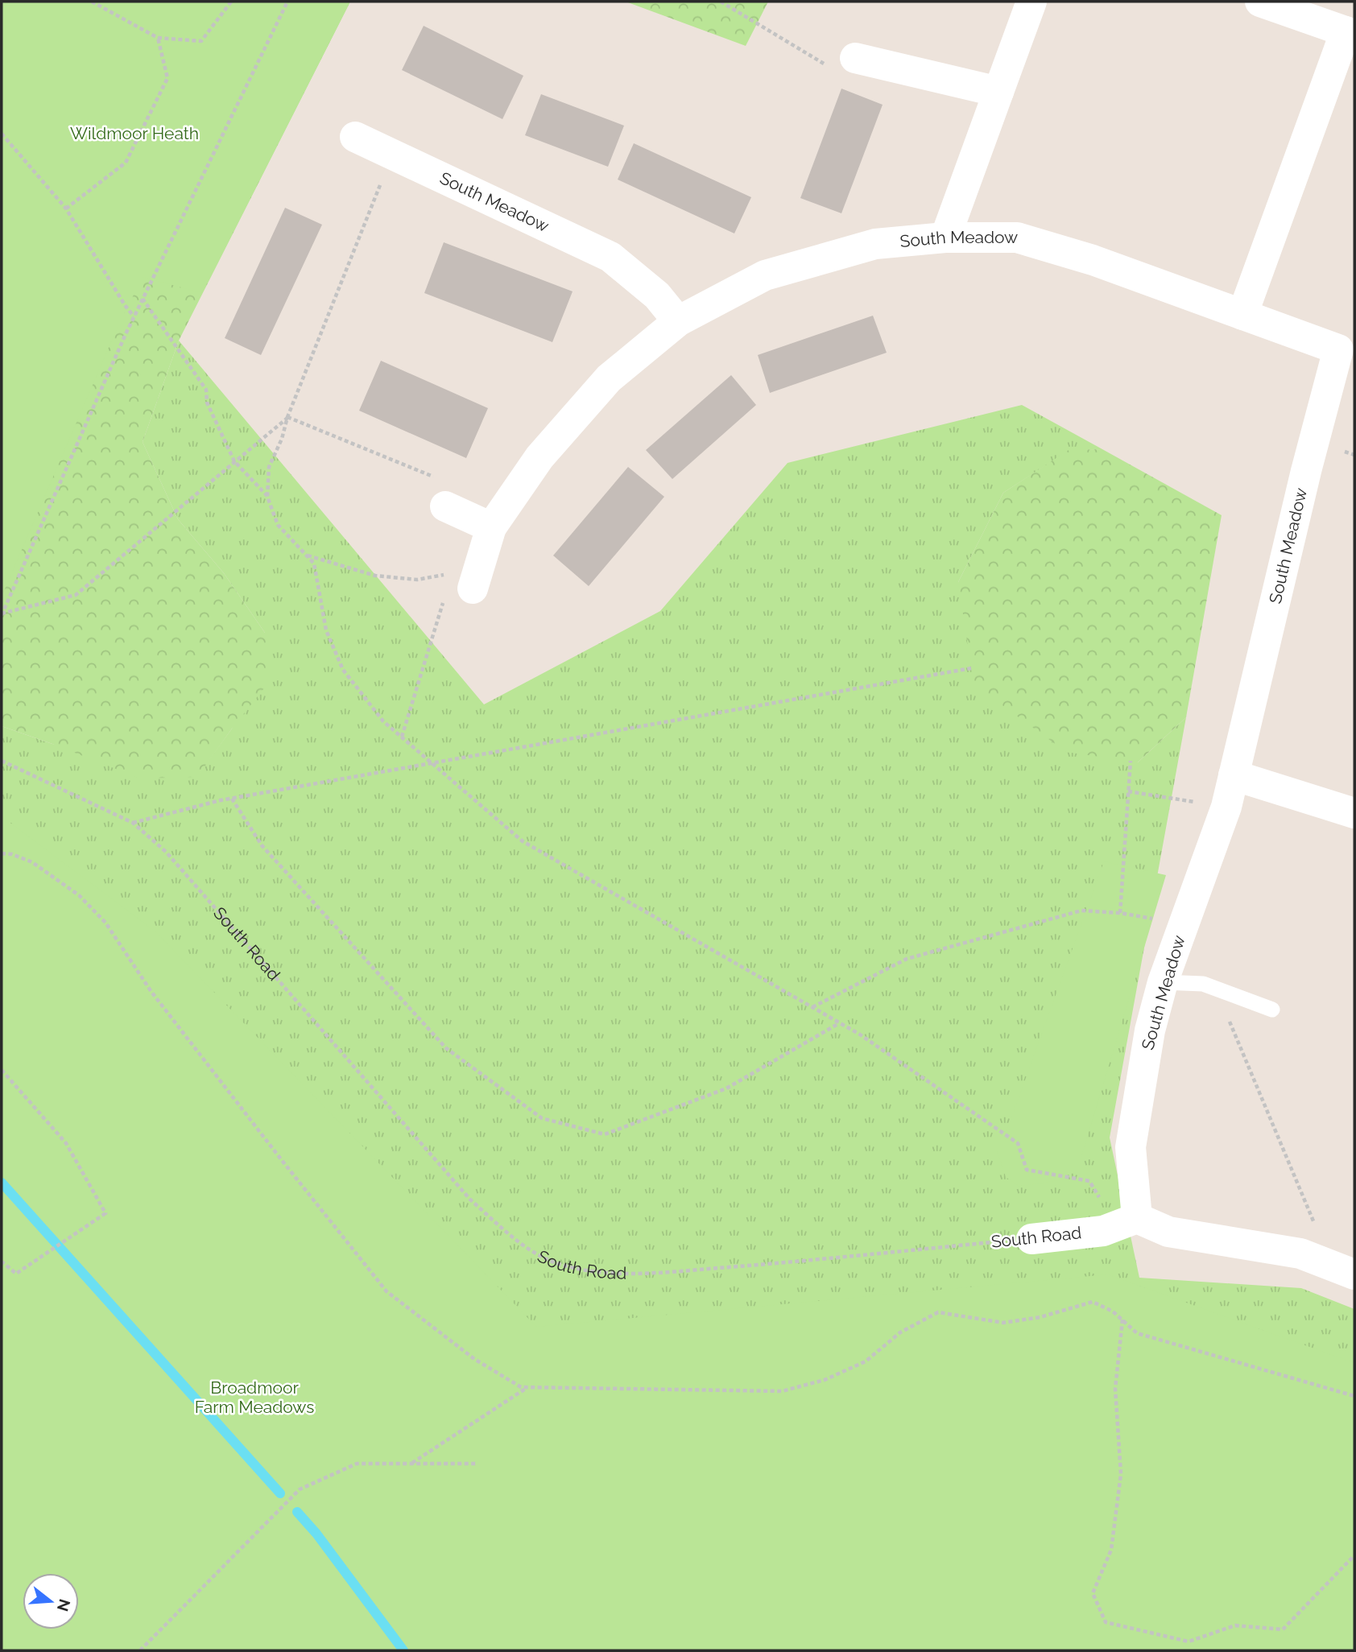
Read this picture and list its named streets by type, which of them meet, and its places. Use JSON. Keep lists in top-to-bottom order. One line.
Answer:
{"streets":{"street":["South Meadow","South Road"]},"crossings":[["South Meadow","South Road"]],"parks":["Wildmoor Heath","Broadmoor Farm Meadows"],"north":"right"}
